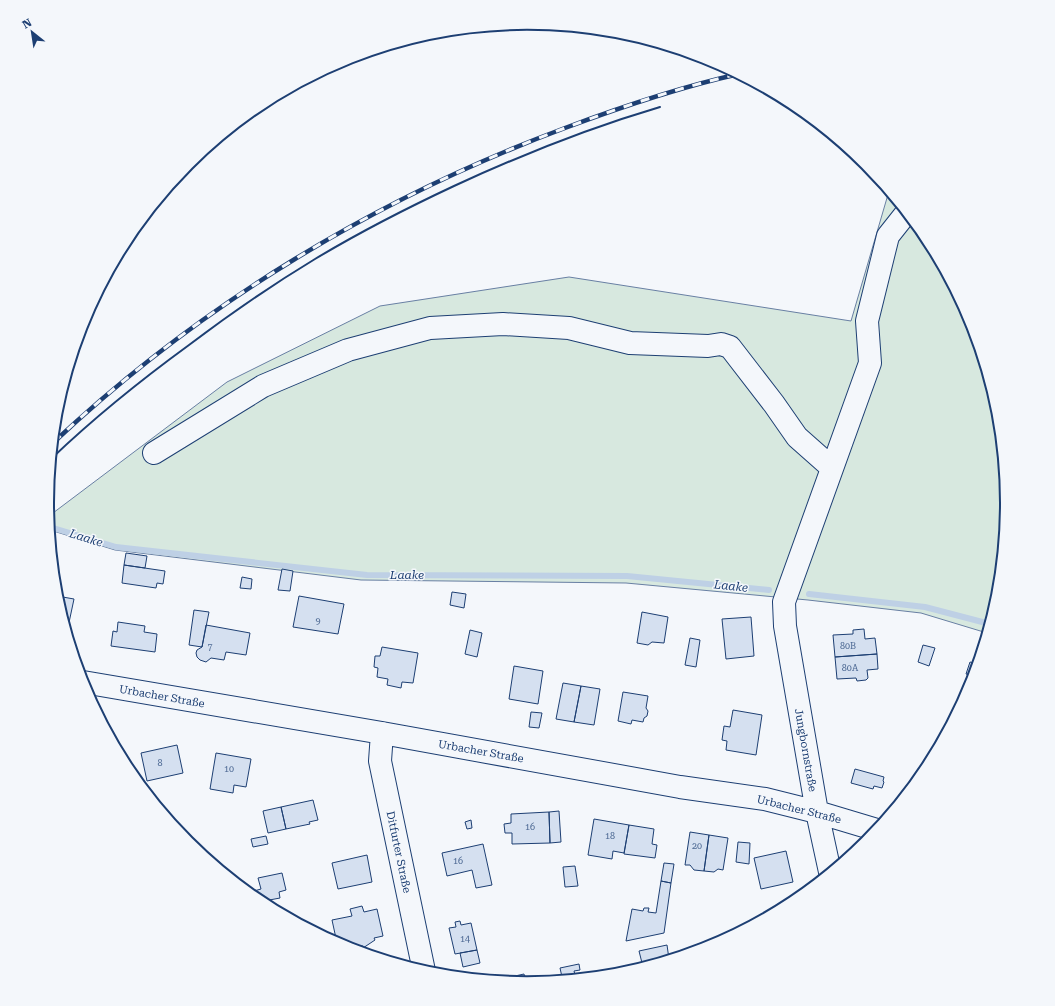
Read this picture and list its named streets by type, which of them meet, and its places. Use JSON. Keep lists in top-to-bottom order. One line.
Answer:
{"streets":{"street":["Urbacher Straße","Jungbornstraße","Ditfurter Straße"]},"crossings":[["Urbacher Straße","Jungbornstraße"],["Urbacher Straße","Ditfurter Straße"]],"water":["Laake"],"house_numbers":["9","80B","7","80A","8","10","16","18","20","16","14"],"north":"top left"}
